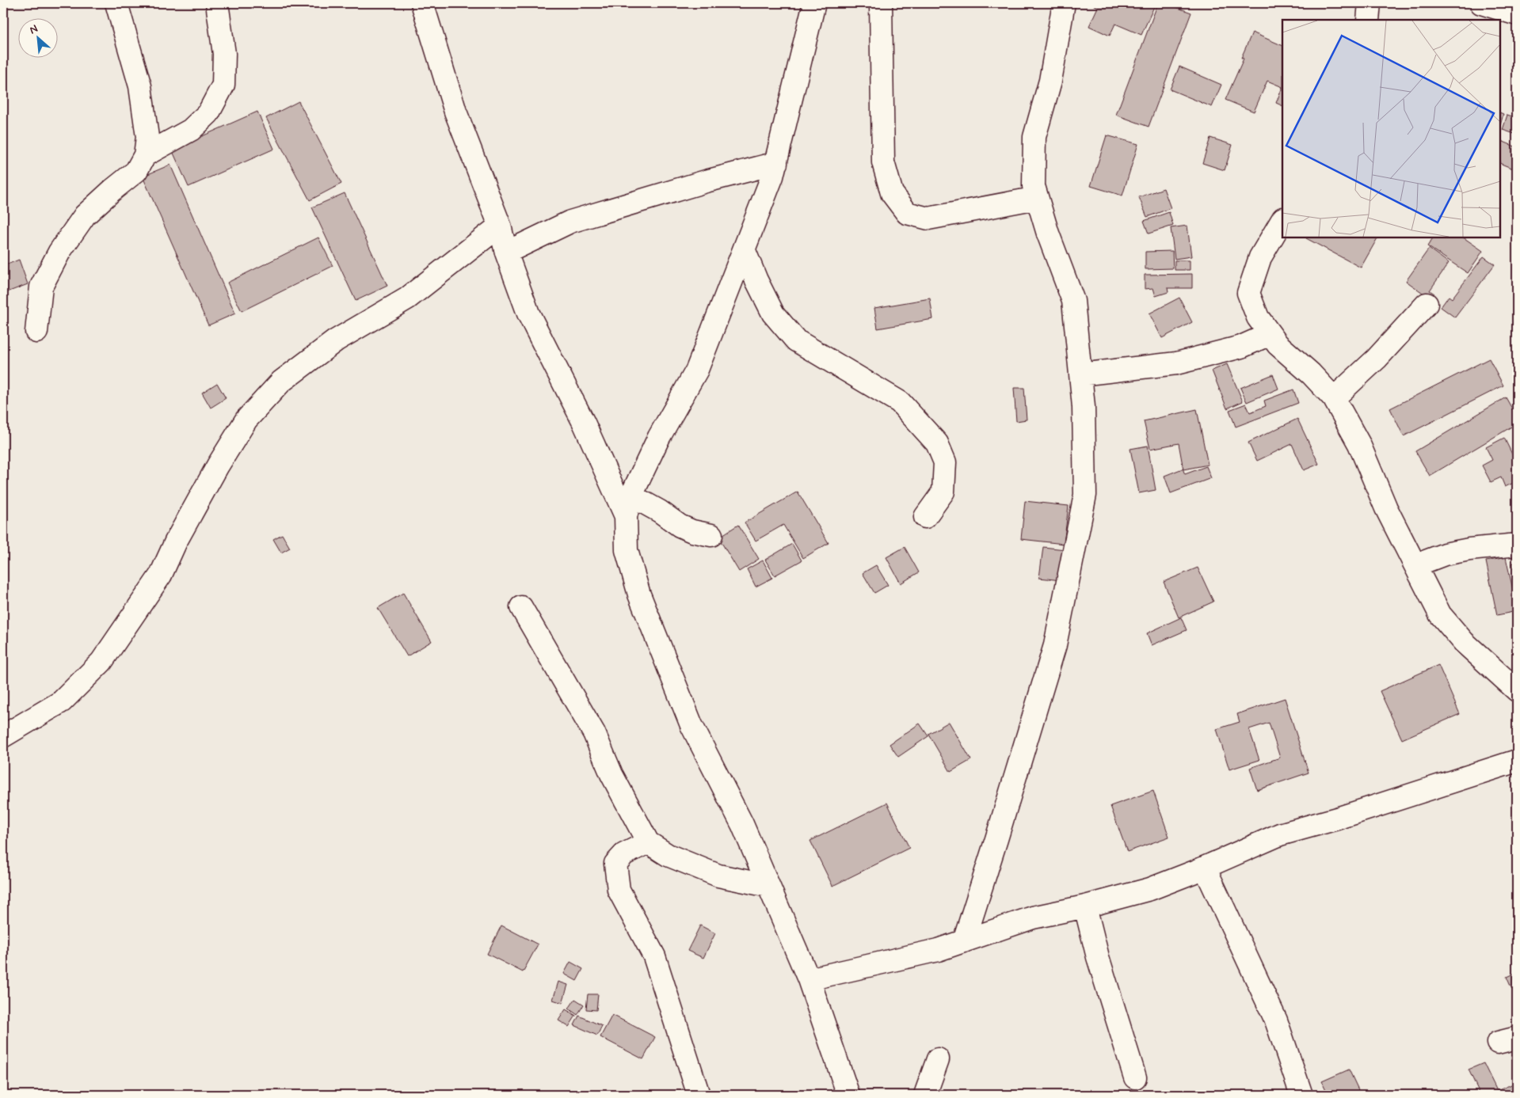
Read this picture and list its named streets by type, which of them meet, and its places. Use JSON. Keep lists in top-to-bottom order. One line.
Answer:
{"north":"top left"}
